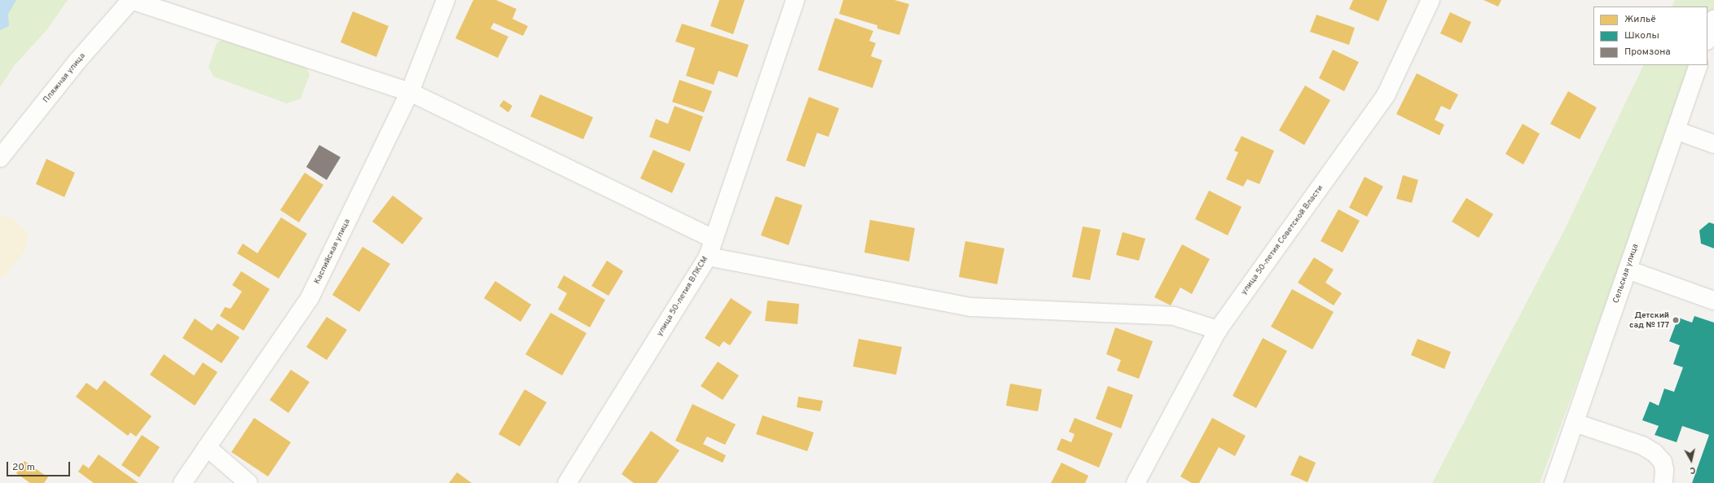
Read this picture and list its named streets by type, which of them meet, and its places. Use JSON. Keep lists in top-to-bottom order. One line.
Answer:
{"streets":{"street":["Пляжная улица","улица 50-летия Советской Власти","Каспийская улица","Сельская улица","улица 50-летия ВЛКСМ"]},"places":["Детский сад № 177"],"legend":["Жильё","Школы","Промзона"],"scale_bar":"20 m","north":"bottom"}
